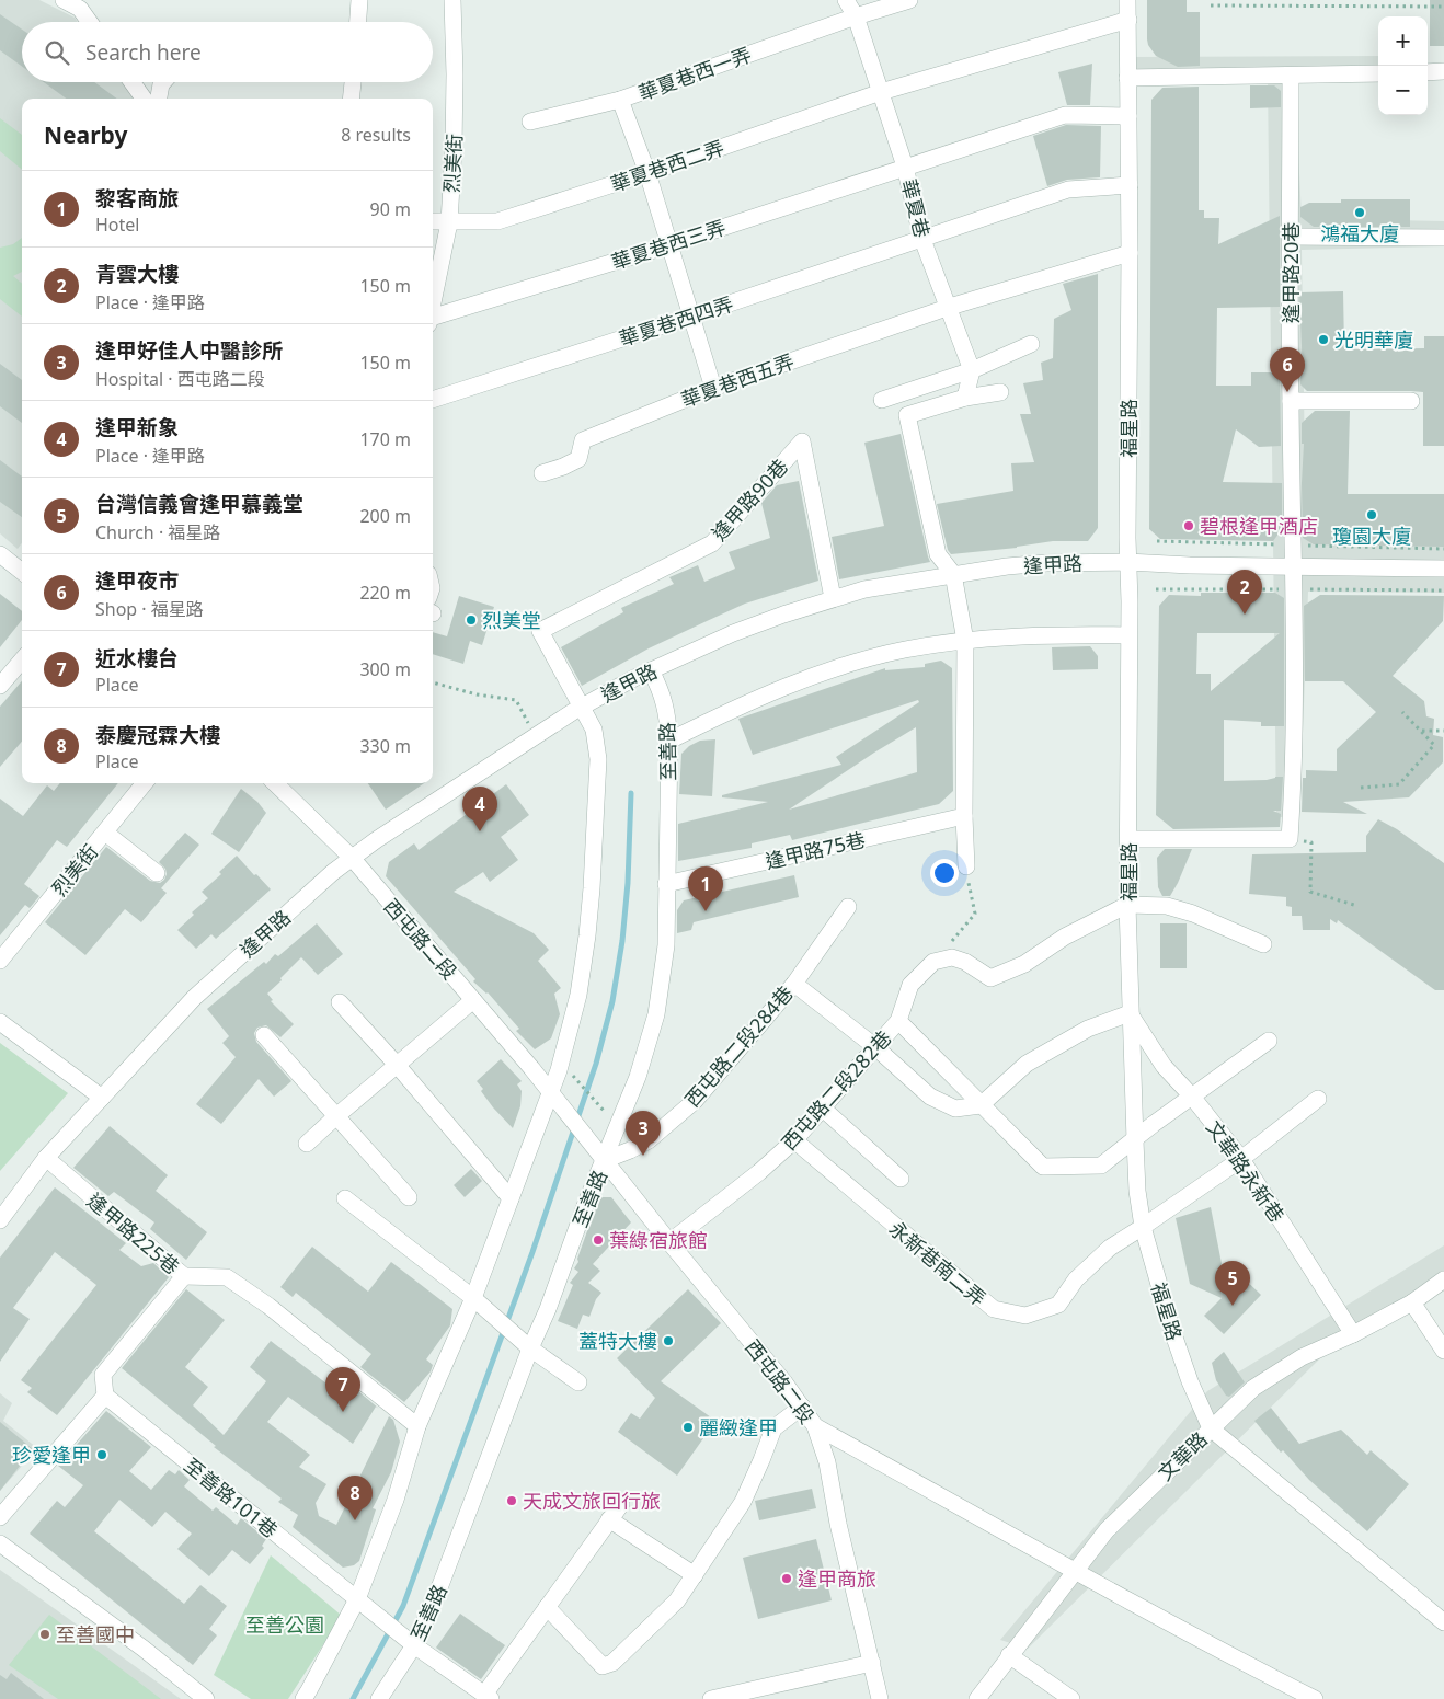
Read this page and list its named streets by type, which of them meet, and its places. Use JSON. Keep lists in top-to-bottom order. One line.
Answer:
{"streets":{"street":["華夏巷西一弄","烈美街","華夏巷西二弄","華夏巷","華夏巷西三弄","逢甲路20巷","華夏巷西四弄","華夏巷西五弄","福星路","逢甲路90巷","逢甲路","至善路","逢甲路75巷","西屯路二段","西屯路二段284巷","西屯路二段282巷","文華路永新巷","逢甲路225巷","永新巷南二弄","文華路","至善路101巷"]},"crossings":[["華夏巷西一弄","華夏巷"],["烈美街","華夏巷西二弄"],["華夏巷西二弄","華夏巷"],["華夏巷西二弄","福星路"],["華夏巷","華夏巷西三弄"],["華夏巷","華夏巷西四弄"],["華夏巷","華夏巷西五弄"],["華夏巷西三弄","福星路"],["逢甲路20巷","逢甲路"],["華夏巷西四弄","福星路"],["華夏巷西五弄","福星路"],["福星路","逢甲路"],["福星路","文華路永新巷"],["福星路","永新巷南二弄"],["福星路","文華路"],["逢甲路90巷","逢甲路"],["逢甲路","至善路"],["逢甲路","西屯路二段"],["逢甲路","逢甲路225巷"],["至善路","逢甲路75巷"],["至善路","西屯路二段"],["至善路","西屯路二段284巷"],["至善路","至善路101巷"],["西屯路二段","西屯路二段284巷"],["西屯路二段","西屯路二段282巷"],["西屯路二段282巷","永新巷南二弄"],["文華路永新巷","永新巷南二弄"],["文華路永新巷","文華路"],["逢甲路225巷","至善路101巷"]],"parks":["至善公園"],"places":["鴻福大廈","光明華廈","瓊園大廈","碧根逢甲酒店","烈美堂","葉綠宿旅館","蓋特大樓","麗緻逢甲","珍愛逢甲","天成文旅回行旅","逢甲商旅","至善國中"],"page":{"map_buttons":["+","−"],"search":"Search here","heading":["Nearby","8 results"],"list":[{"mark":"1","name":"黎客商旅","note":"Hotel","value":"90 m"},{"mark":"2","name":"青雲大樓","note":"Place · 逢甲路","value":"150 m"},{"mark":"3","name":"逢甲好佳人中醫診所","note":"Hospital · 西屯路二段","value":"150 m"},{"mark":"4","name":"逢甲新象","note":"Place · 逢甲路","value":"170 m"},{"mark":"5","name":"台灣信義會逢甲慕義堂","note":"Church · 福星路","value":"200 m"},{"mark":"6","name":"逢甲夜市","note":"Shop · 福星路","value":"220 m"},{"mark":"7","name":"近水樓台","note":"Place","value":"300 m"},{"mark":"8","name":"泰慶冠霖大樓","note":"Place","value":"330 m"}],"pins":["6","2","4","1","3","5","7","8"]}}
